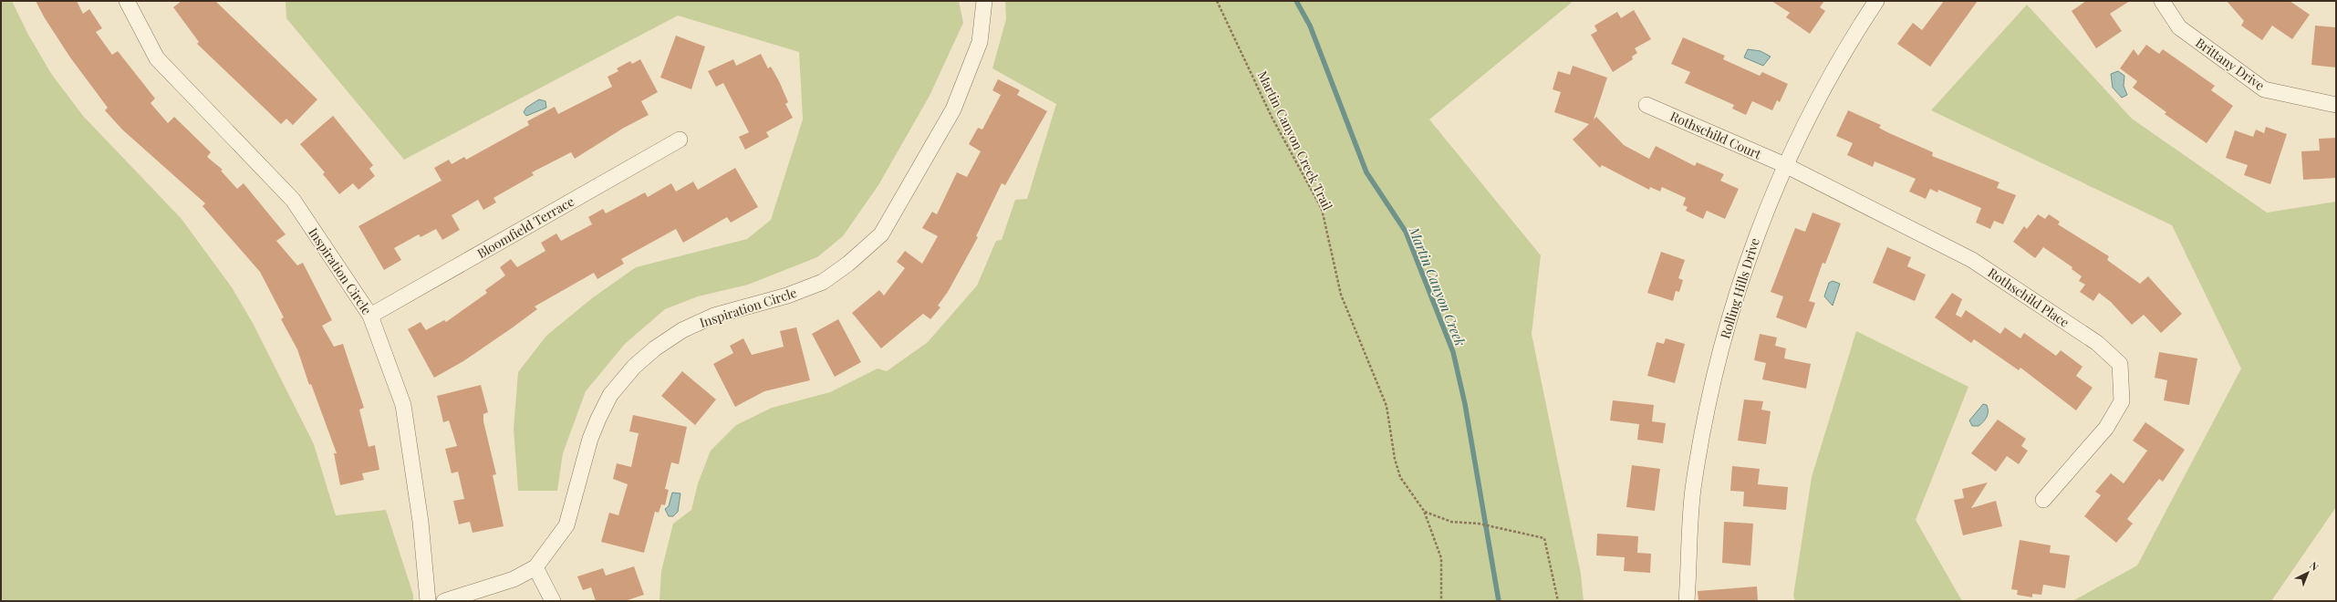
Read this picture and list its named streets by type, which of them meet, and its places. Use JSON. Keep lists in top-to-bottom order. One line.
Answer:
{"streets":{"street":["Brittany Drive","Rothschild Court","Bloomfield Terrace","Inspiration Circle","Rolling Hills Drive","Rothschild Place"],"path":["Martin Canyon Creek Trail"]},"crossings":[["Rothschild Court","Rolling Hills Drive"],["Rothschild Court","Rothschild Place"],["Bloomfield Terrace","Inspiration Circle"],["Rolling Hills Drive","Rothschild Place"]],"water":["Martin Canyon Creek"],"north":"top right"}
